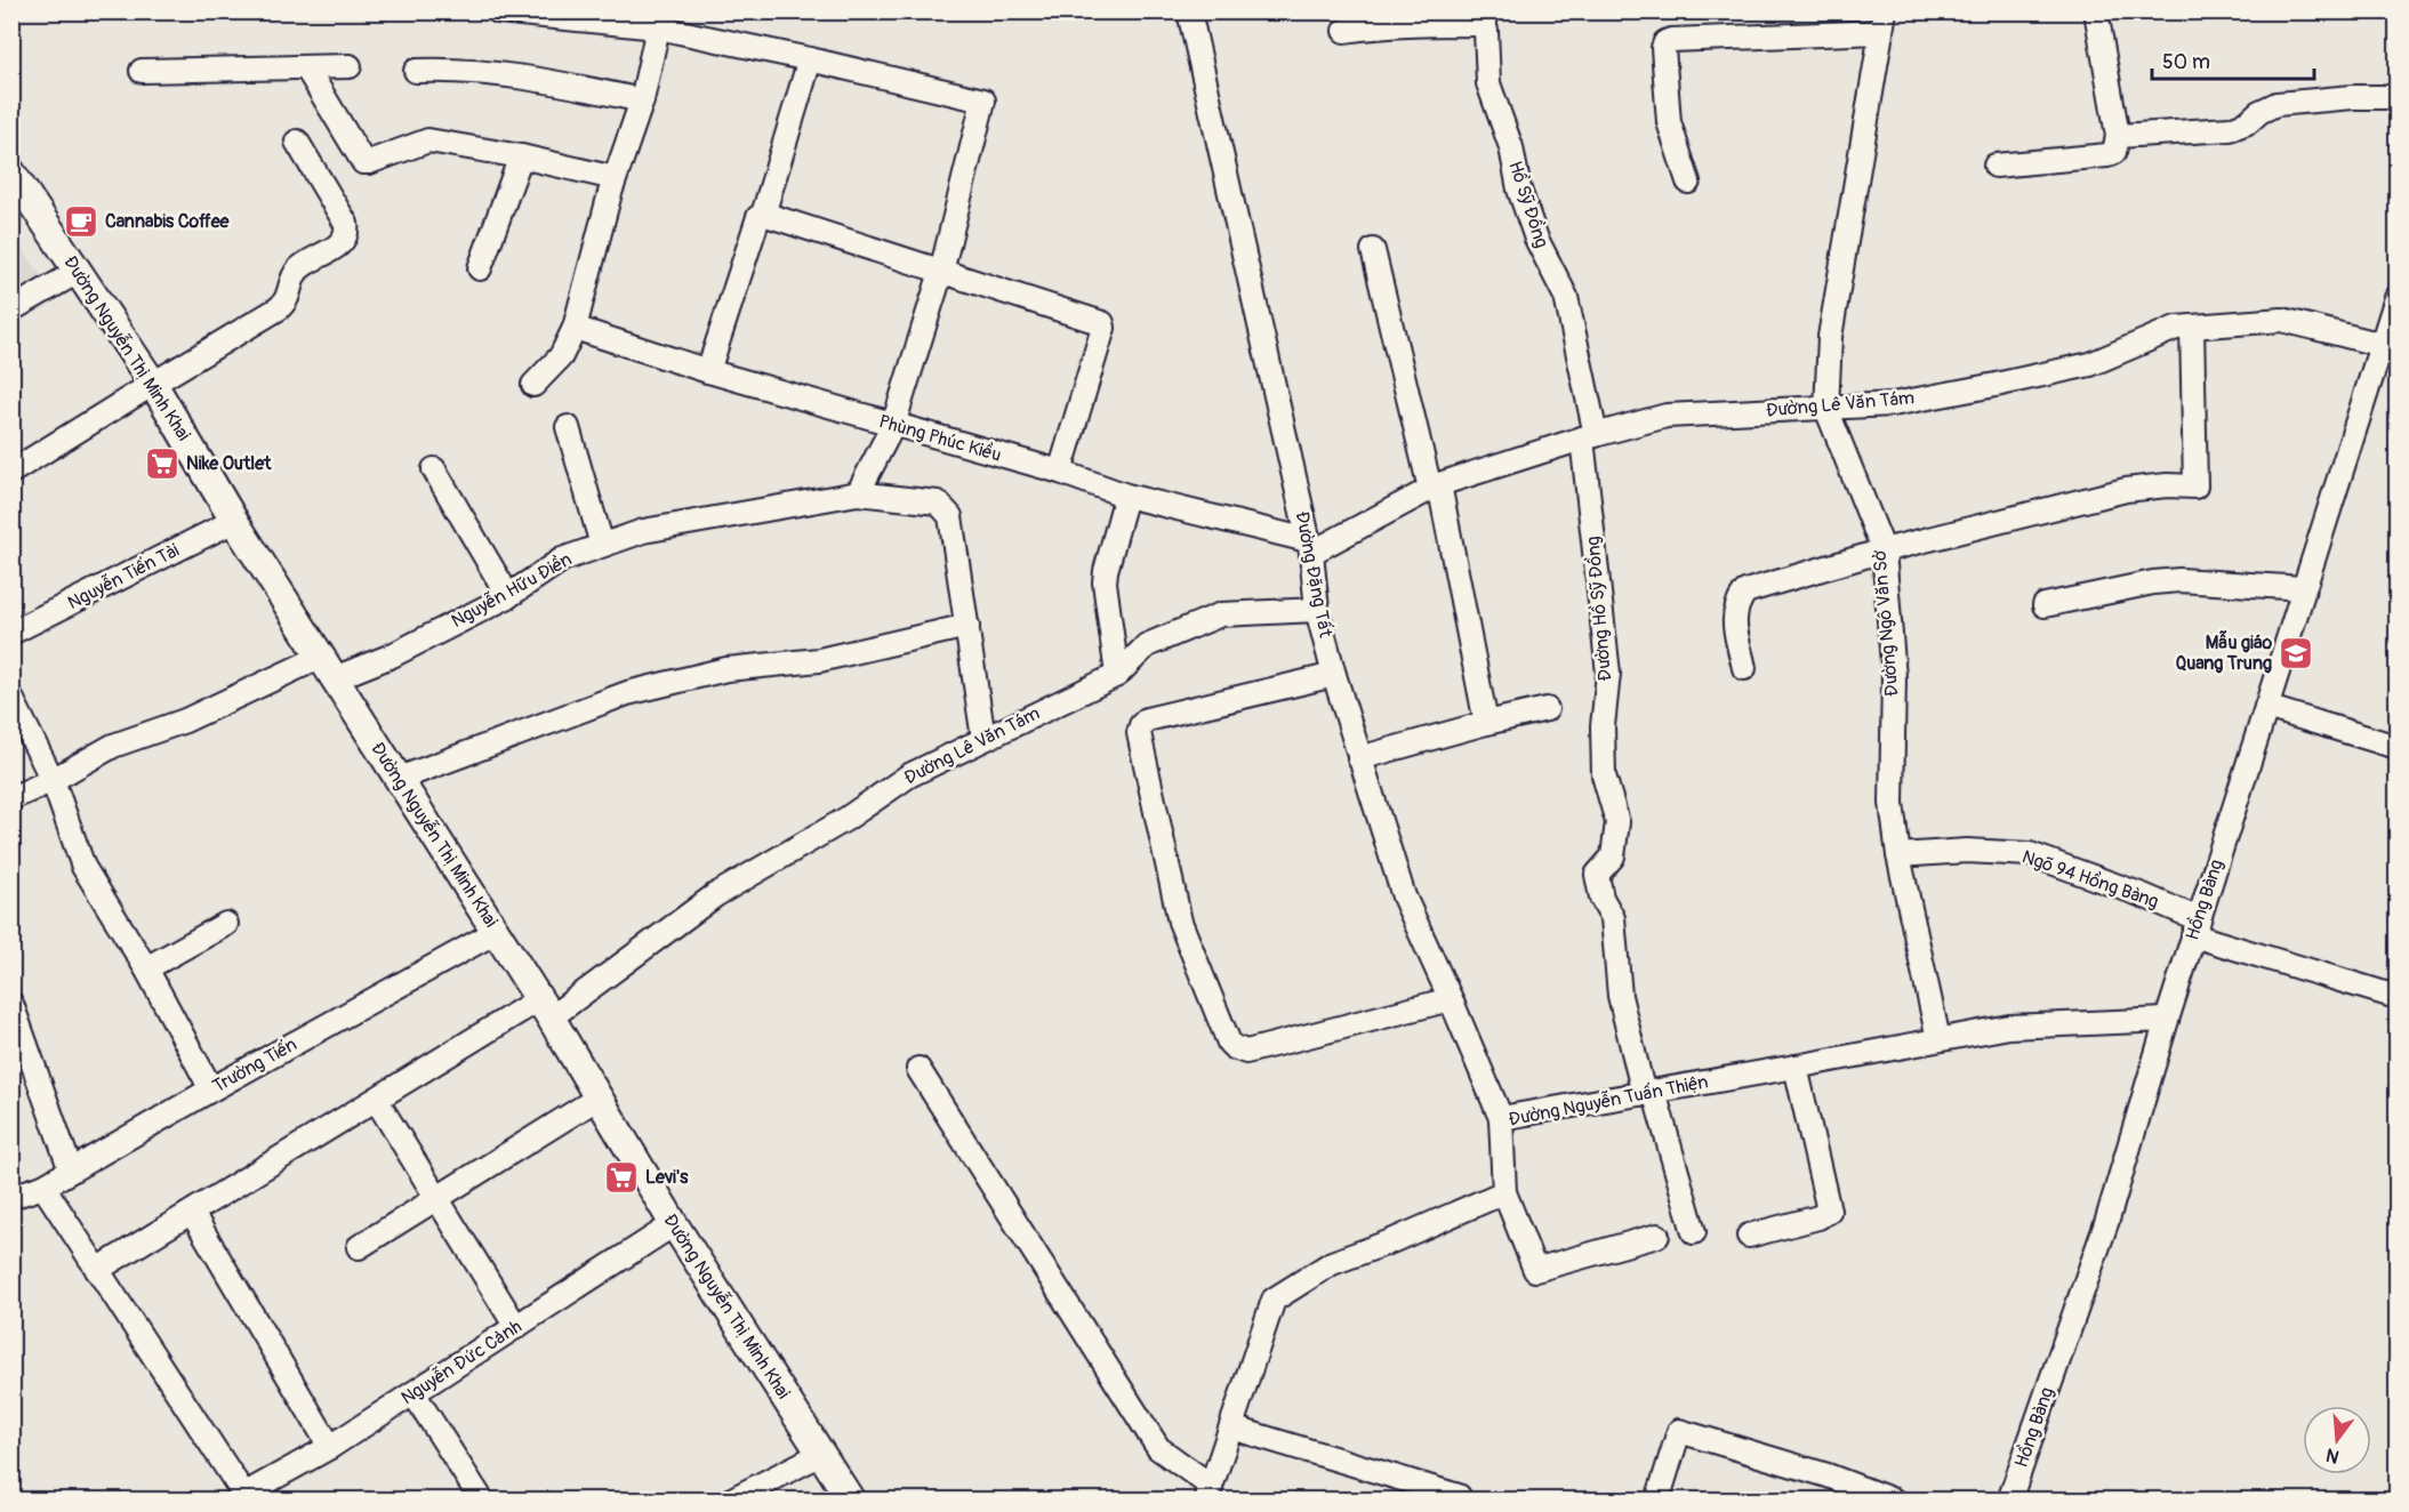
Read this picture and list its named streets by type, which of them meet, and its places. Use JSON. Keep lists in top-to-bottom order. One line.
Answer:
{"streets":{"main road":["Đường Nguyễn Thị Minh Khai"],"street":["Hồ Sỹ Đồng","Đường Lê Văn Tám","Phùng Phúc Kiều","Đường Đặng Tất","Nguyễn Tiến Tài","Nguyễn Hữu Điền","Đường Hồ Sỹ Đồng","Đường Ngô Văn Sở","Ngõ 94 Hồng Bàng","Hồng Bàng","Trường Tiến","Đường Nguyễn Tuấn Thiện","Nguyễn Đức Cảnh"]},"crossings":[["Hồ Sỹ Đồng","Đường Lê Văn Tám"],["Hồ Sỹ Đồng","Đường Hồ Sỹ Đồng"],["Đường Nguyễn Thị Minh Khai","Đường Lê Văn Tám"],["Đường Nguyễn Thị Minh Khai","Nguyễn Tiến Tài"],["Đường Nguyễn Thị Minh Khai","Nguyễn Hữu Điền"],["Đường Nguyễn Thị Minh Khai","Trường Tiến"],["Đường Nguyễn Thị Minh Khai","Nguyễn Đức Cảnh"],["Đường Lê Văn Tám","Phùng Phúc Kiều"],["Đường Lê Văn Tám","Đường Đặng Tất"],["Đường Lê Văn Tám","Nguyễn Hữu Điền"],["Đường Lê Văn Tám","Đường Hồ Sỹ Đồng"],["Đường Lê Văn Tám","Đường Ngô Văn Sở"],["Đường Lê Văn Tám","Hồng Bàng"],["Phùng Phúc Kiều","Đường Đặng Tất"],["Đường Đặng Tất","Đường Nguyễn Tuấn Thiện"],["Đường Hồ Sỹ Đồng","Đường Nguyễn Tuấn Thiện"],["Đường Ngô Văn Sở","Ngõ 94 Hồng Bàng"],["Đường Ngô Văn Sở","Đường Nguyễn Tuấn Thiện"],["Ngõ 94 Hồng Bàng","Hồng Bàng"],["Hồng Bàng","Đường Nguyễn Tuấn Thiện"]],"places":{"cafe":["Cannabis Coffee"],"supermarket":["Nike Outlet","Levi's"],"school or university":["Mẫu giáo Quang Trung"]},"scale_bar":"50 m","north":"bottom"}
